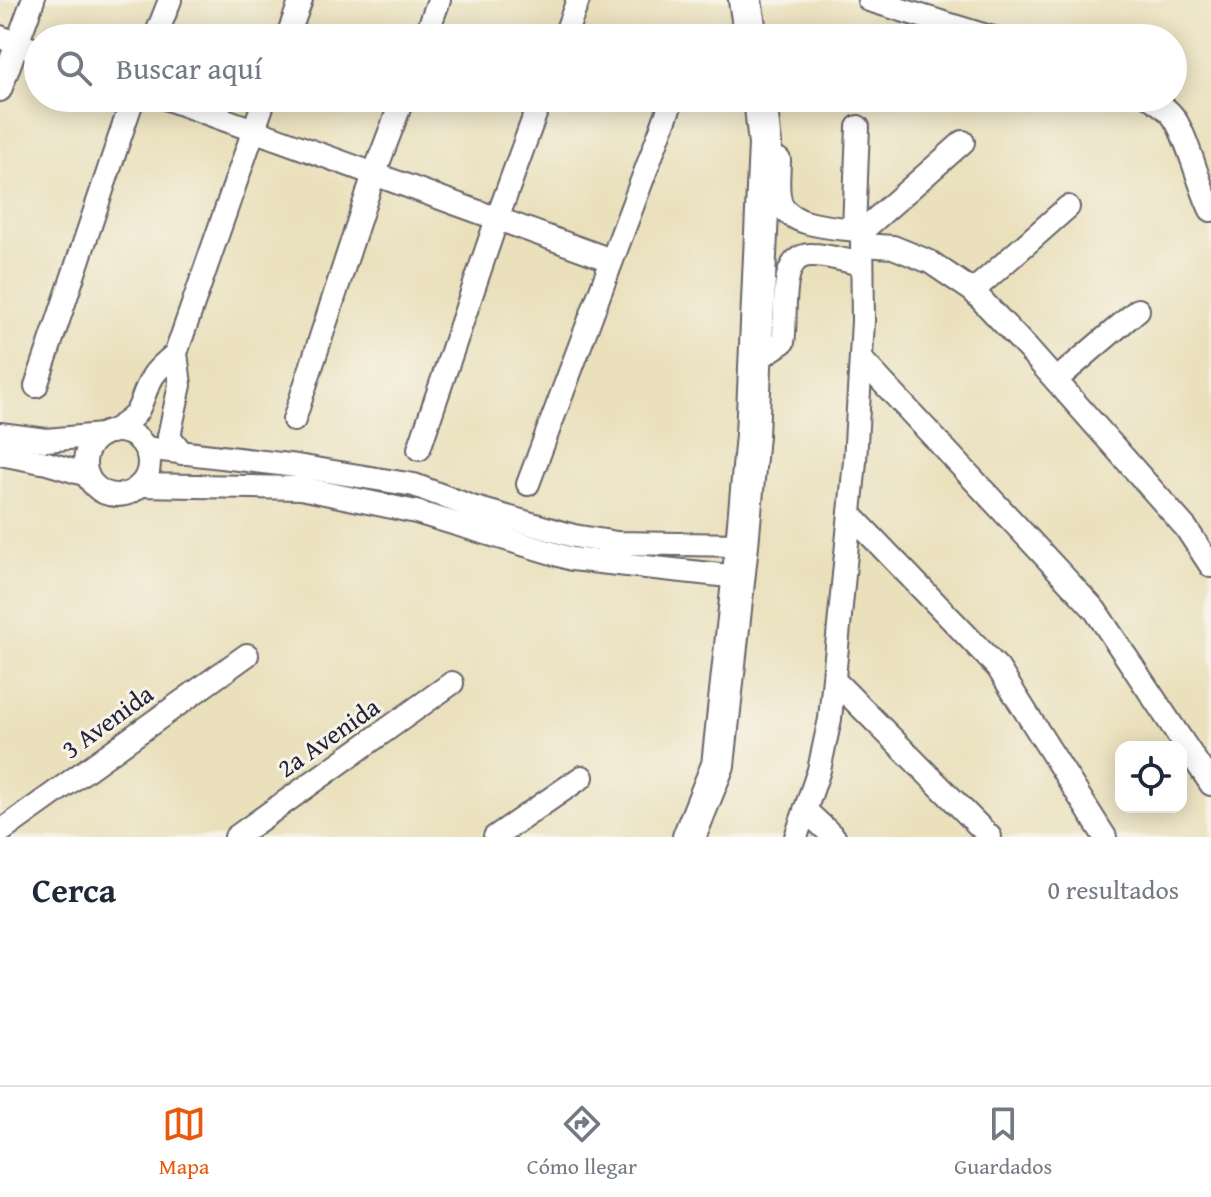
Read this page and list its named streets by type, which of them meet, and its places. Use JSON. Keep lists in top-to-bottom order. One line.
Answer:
{"streets":{"street":["3 Avenida","2a Avenida"]},"page":{"search":"Buscar aquí","heading":["Cerca","0 resultados"],"nav":["Mapa","Cómo llegar","Guardados"]}}
